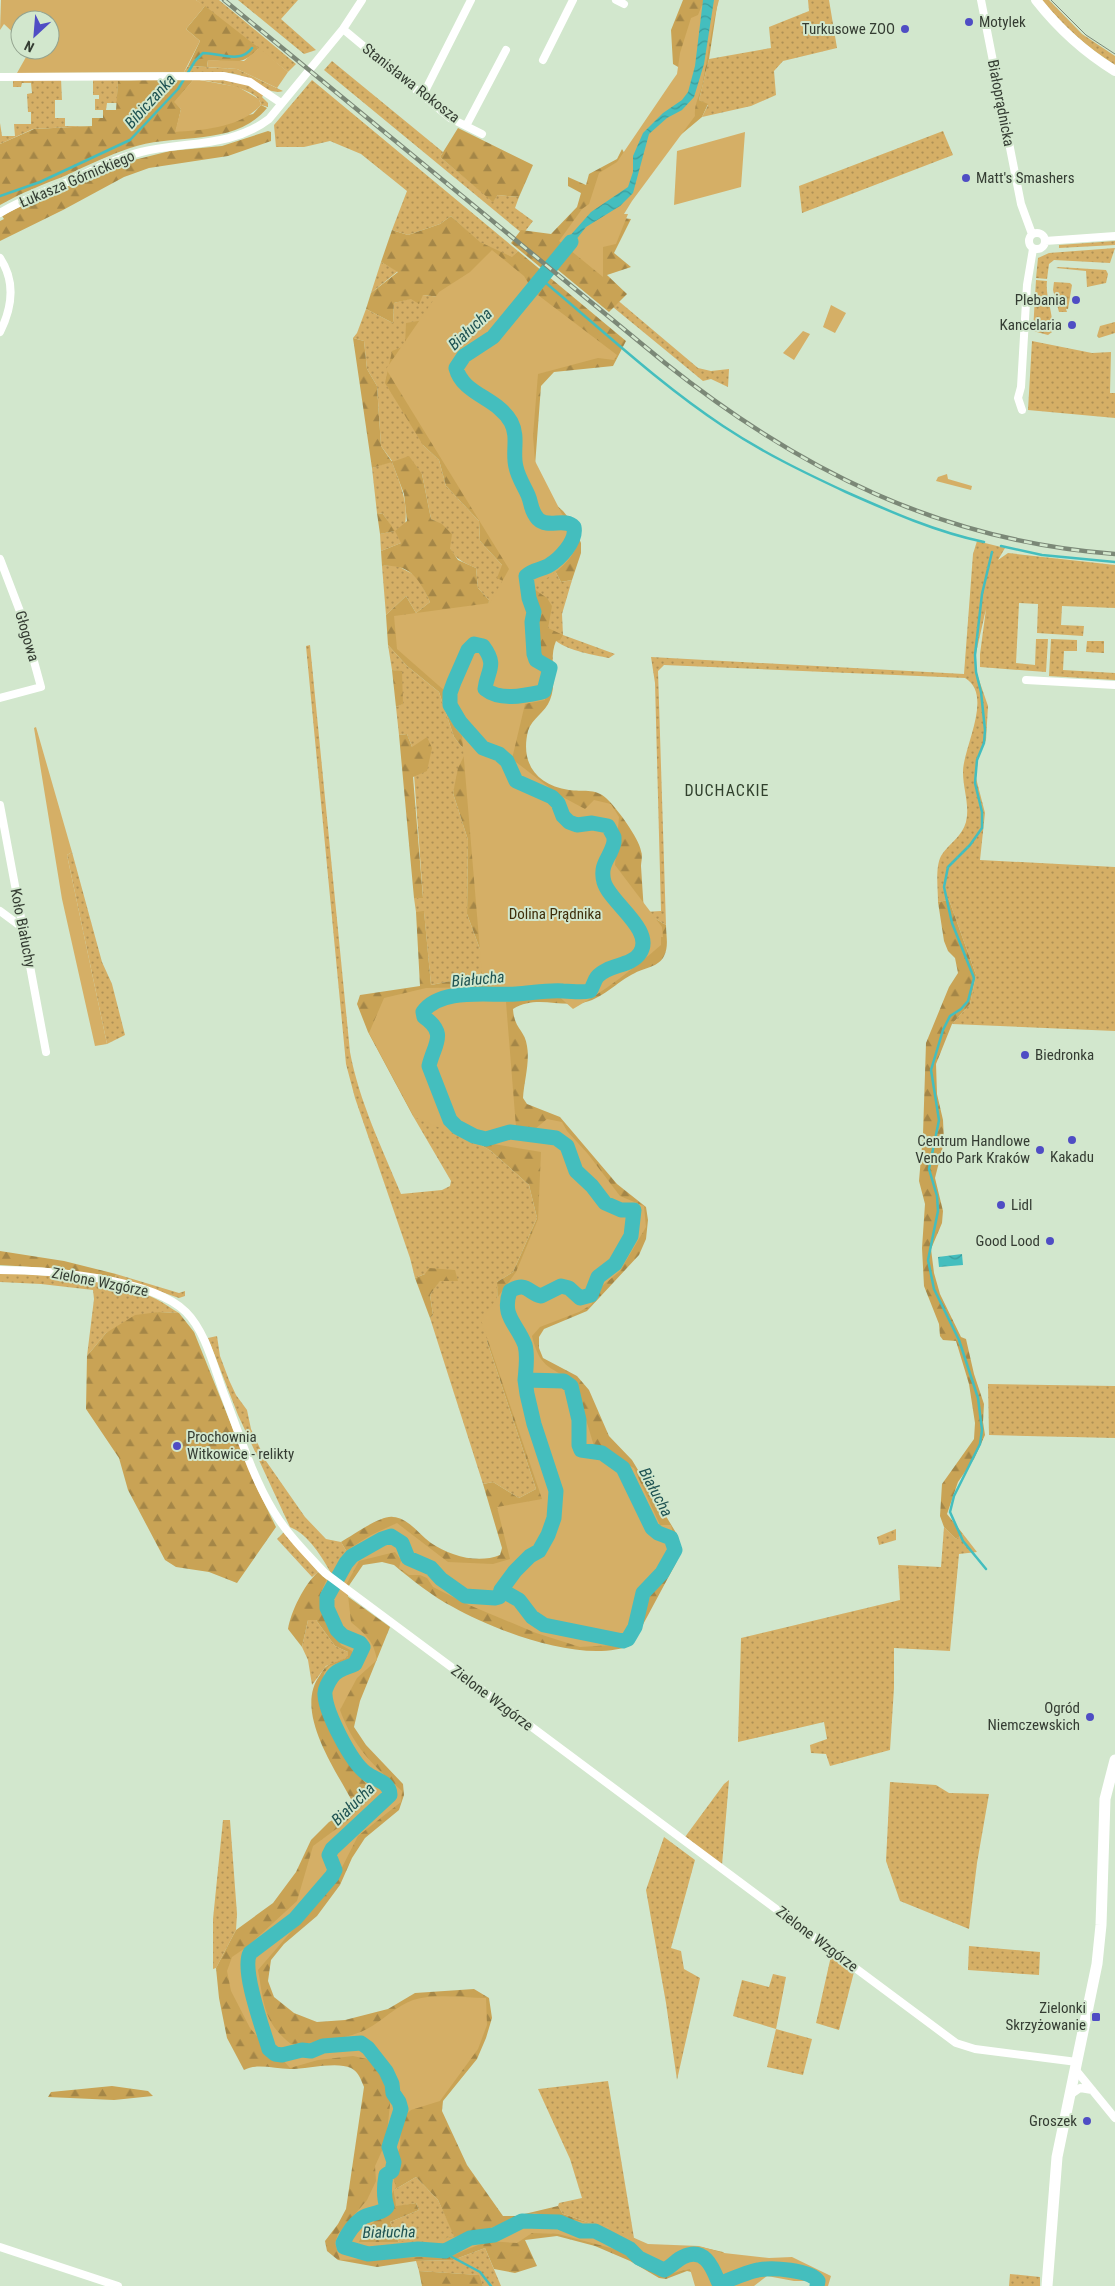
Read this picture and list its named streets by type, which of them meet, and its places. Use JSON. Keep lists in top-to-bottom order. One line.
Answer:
{"streets":{"street":["Stanisława Rokosza","Białoprądnicka","Łukasza Górnickiego","Głogowa","Koło Białuchy","Zielone Wzgórze"]},"crossings":[["Stanisława Rokosza","Łukasza Górnickiego"]],"districts":["DUCHACKIE"],"water":["Bibiczanka","Białucha"],"parks":["Dolina Prądnika"],"places":{"other":["Motylek","Turkusowe ZOO","Matt's Smashers","Plebania","Kancelaria","Biedronka","Kakadu","Centrum Handlowe Vendo Park Kraków","Lidl","Good Lood","Prochownia Witkowice - relikty","Ogród Niemczewskich","Groszek"],"transit":["Zielonki Skrzyżowanie"]},"north":"bottom left"}
